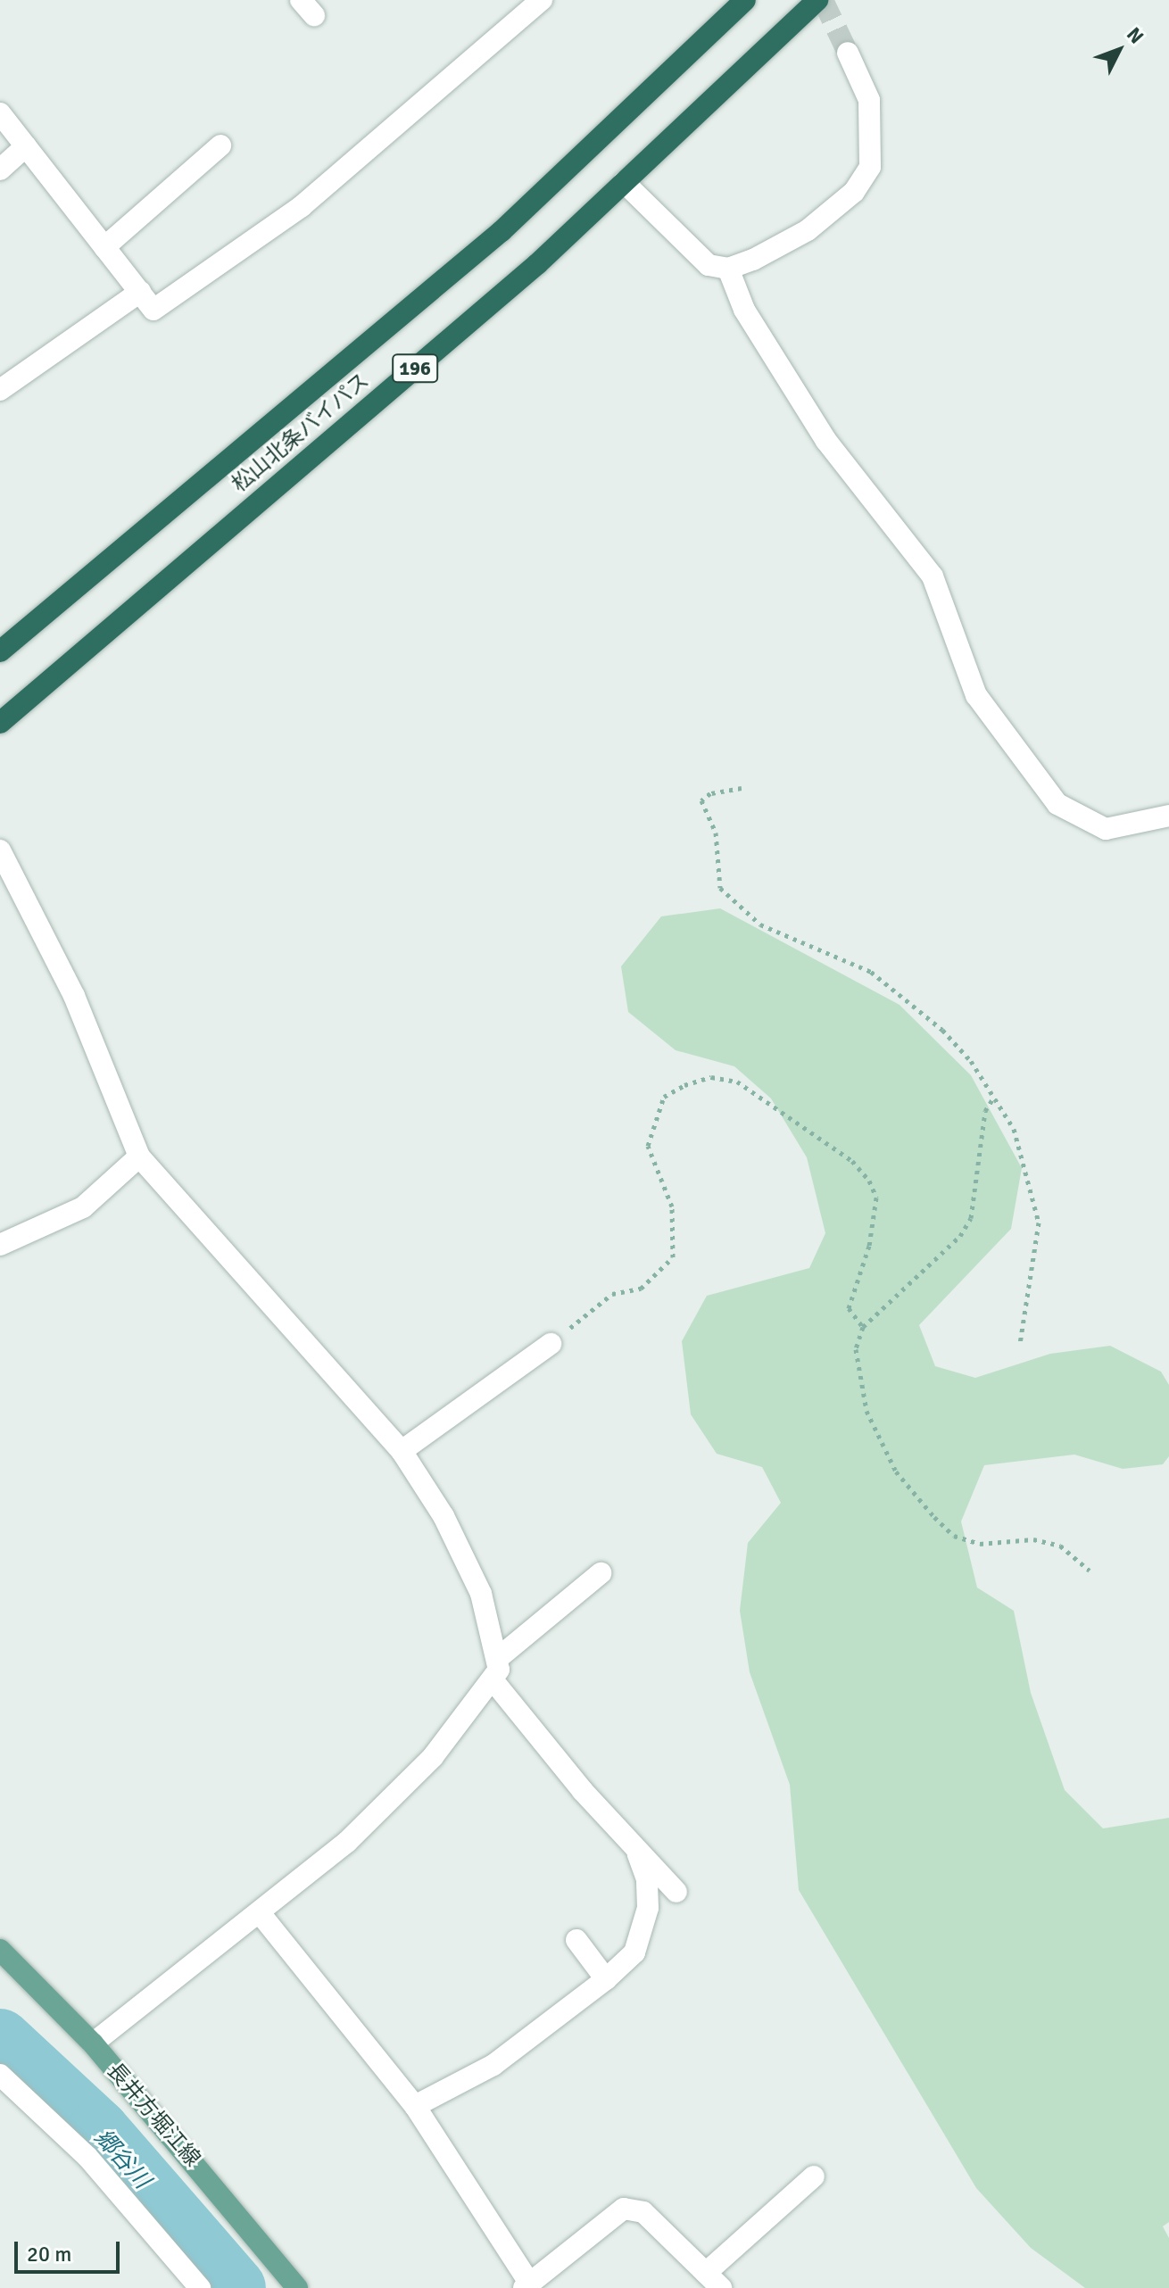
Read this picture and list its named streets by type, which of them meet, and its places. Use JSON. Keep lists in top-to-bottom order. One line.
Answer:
{"streets":{"highway":["196","松山北条バイパス"],"main road":["長井方堀江線"]},"water":["郷谷川"],"scale_bar":"20 m","north":"top right"}
